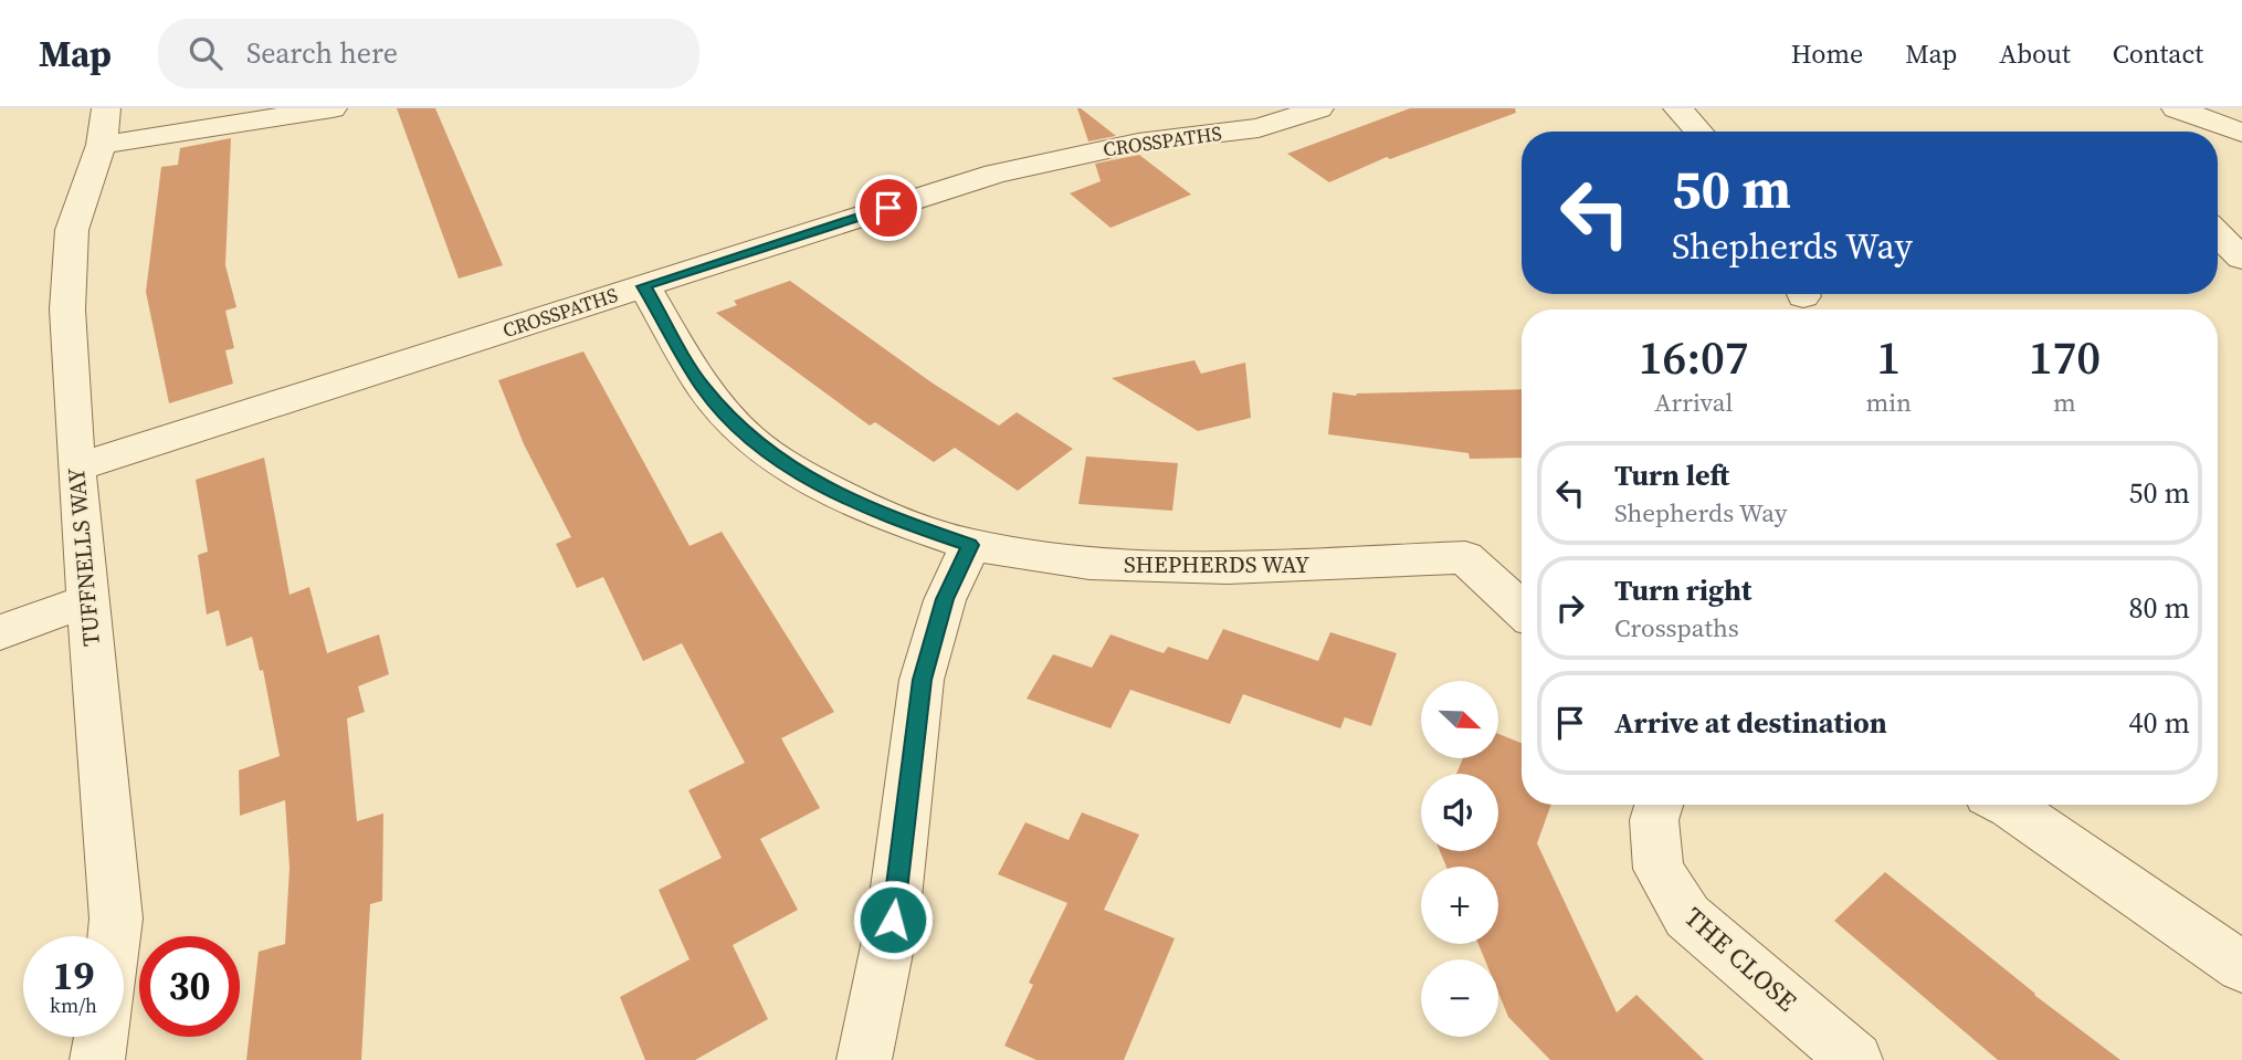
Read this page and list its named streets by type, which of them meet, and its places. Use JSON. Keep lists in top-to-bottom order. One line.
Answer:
{"streets":{"street":["CROSSPATHS","TUFFNELLS WAY","SHEPHERDS WAY","THE CLOSE"]},"crossings":[["CROSSPATHS","TUFFNELLS WAY"],["CROSSPATHS","SHEPHERDS WAY"]],"north":"bottom right","page":{"header":"Map","search":"Search here","nav":["Home","Map","About","Contact"],"turn":["50 m","Shepherds Way"],"eta":["16:07","Arrival","1","min","170","m"],"list":[{"name":"Turn left","note":"Shepherds Way","value":"50 m"},{"name":"Turn right","note":"Crosspaths","value":"80 m"},{"name":"Arrive at destination","value":"40 m"}],"map_buttons":["+","−"],"speed":"19 km/h","limit":"30"}}
